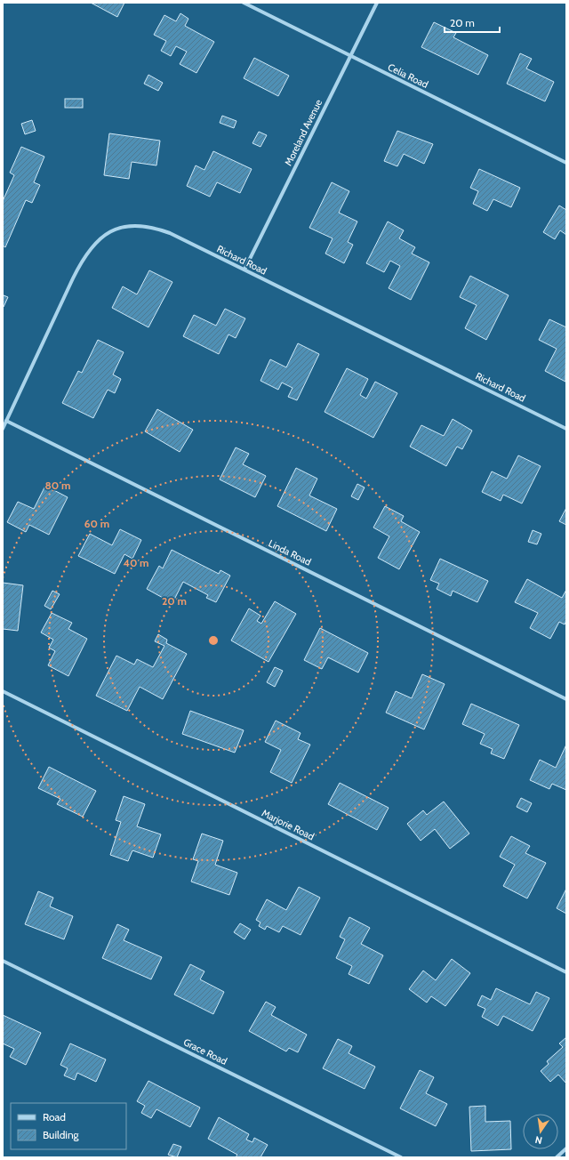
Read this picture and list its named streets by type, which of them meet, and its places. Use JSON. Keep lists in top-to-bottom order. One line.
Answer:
{"streets":{"street":["Celia Road","Moreland Avenue","Richard Road","Linda Road","Marjorie Road","Grace Road"]},"crossings":[["Celia Road","Moreland Avenue"],["Moreland Avenue","Richard Road"],["Richard Road","Linda Road"]],"legend":["Road","Building"],"scale_bar":"20 m","north":"bottom","rings":["80 m","60 m","40 m","20 m"]}
